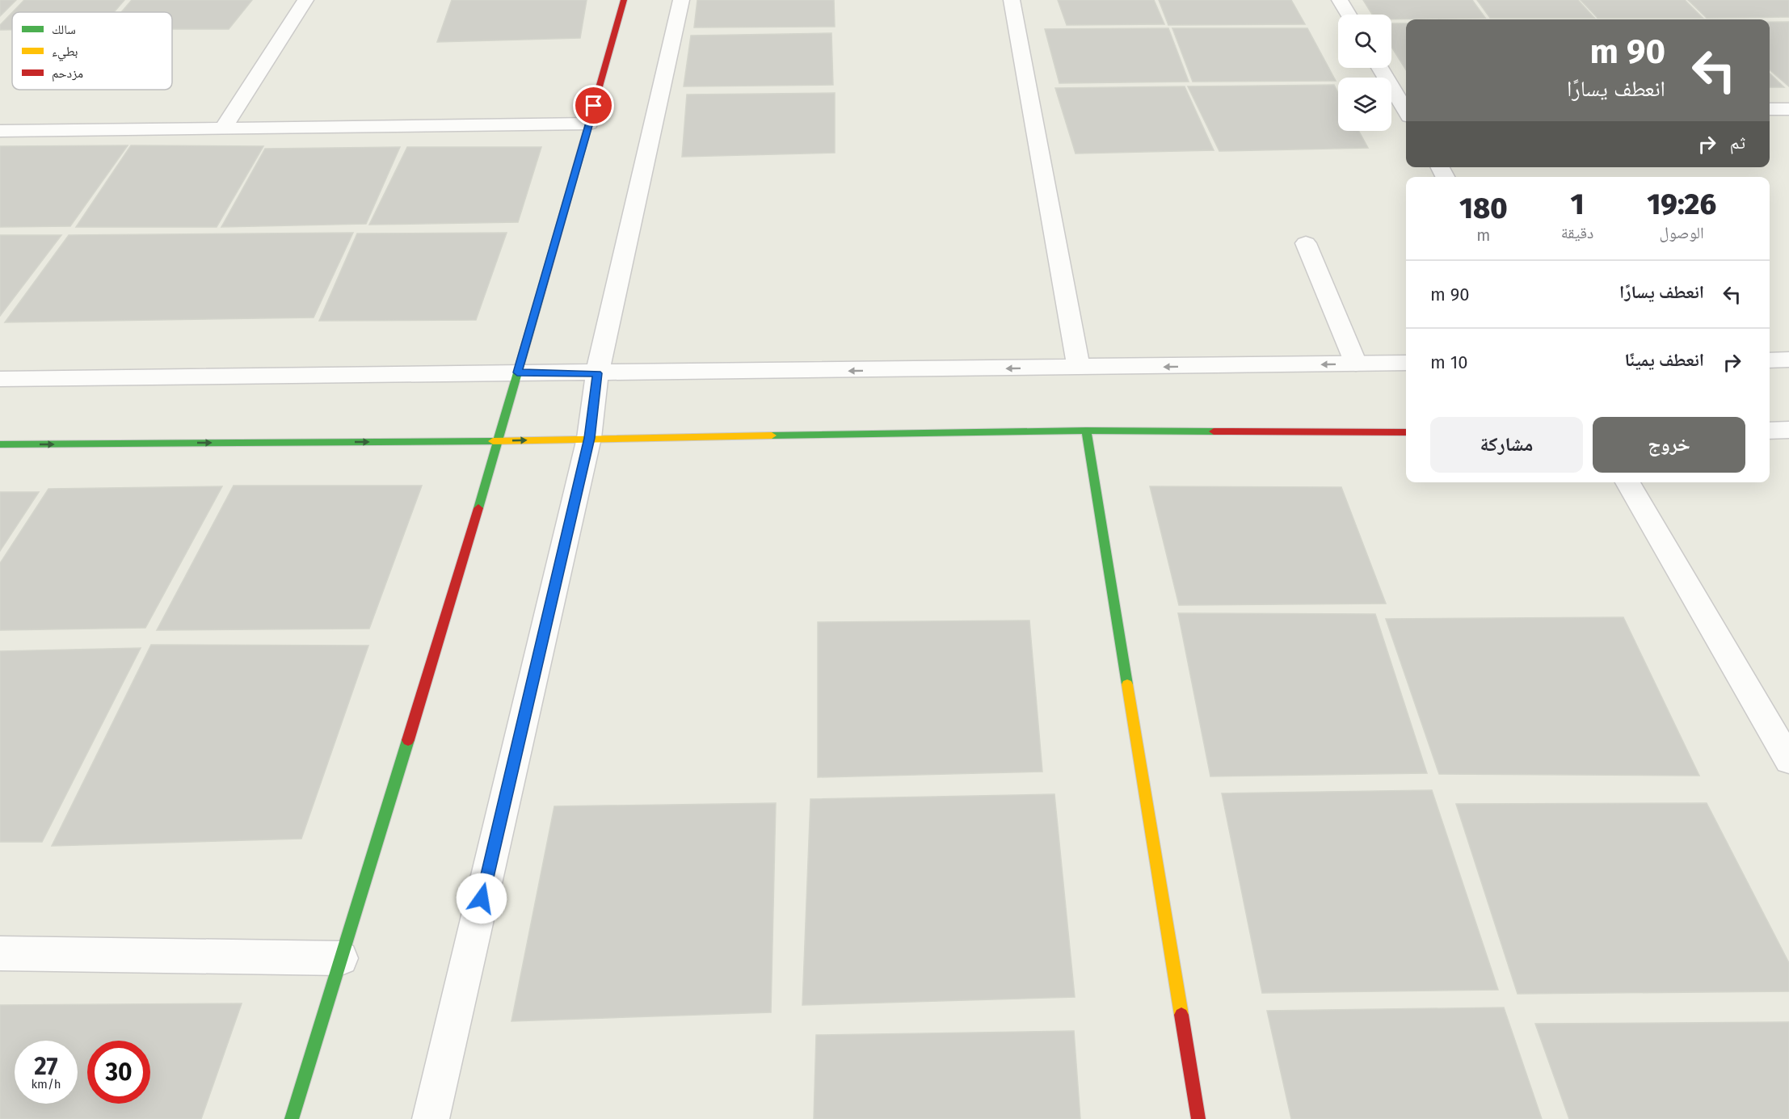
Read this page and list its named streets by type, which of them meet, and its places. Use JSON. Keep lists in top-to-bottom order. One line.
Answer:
{"legend":["سالك","بطيء","مزدحم"],"page":{"turn":["90 m","انعطف يسارًا"],"then":"ثم","eta":["19:26","الوصول","1","دقيقة","180","m"],"list":[{"name":"انعطف يسارًا","value":"90 m"},{"name":"انعطف يمينًا","value":"10 m"}],"buttons":["خروج","مشاركة"],"speed":"27 km/h","limit":"30"}}
